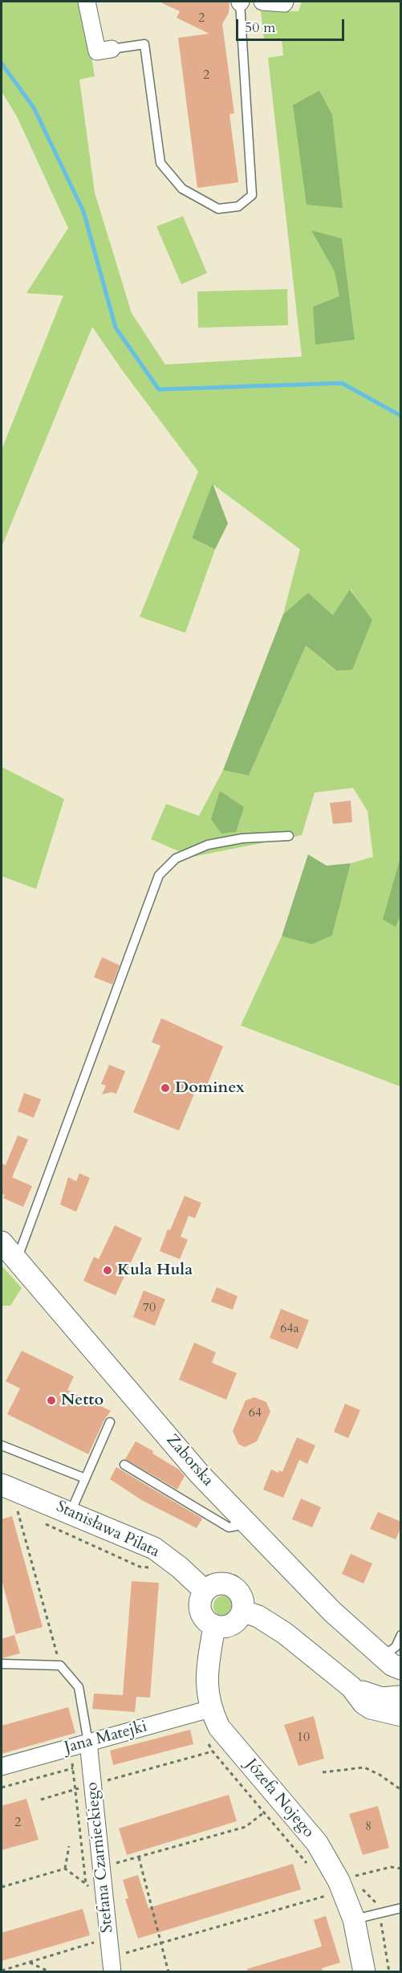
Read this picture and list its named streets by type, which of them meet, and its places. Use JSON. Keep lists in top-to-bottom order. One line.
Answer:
{"streets":{"street":["Zaborska","Stanisława Pilata","Jana Matejki","Józefa Nojego","Stefana Czarnieckiego"]},"crossings":[["Stanisława Pilata","Józefa Nojego"],["Jana Matejki","Józefa Nojego"],["Jana Matejki","Stefana Czarnieckiego"]],"places":["Dominex","Kula Hula","Netto"],"house_numbers":["2","2","70","64a","64","10","2","8"],"scale_bar":"50 m"}
